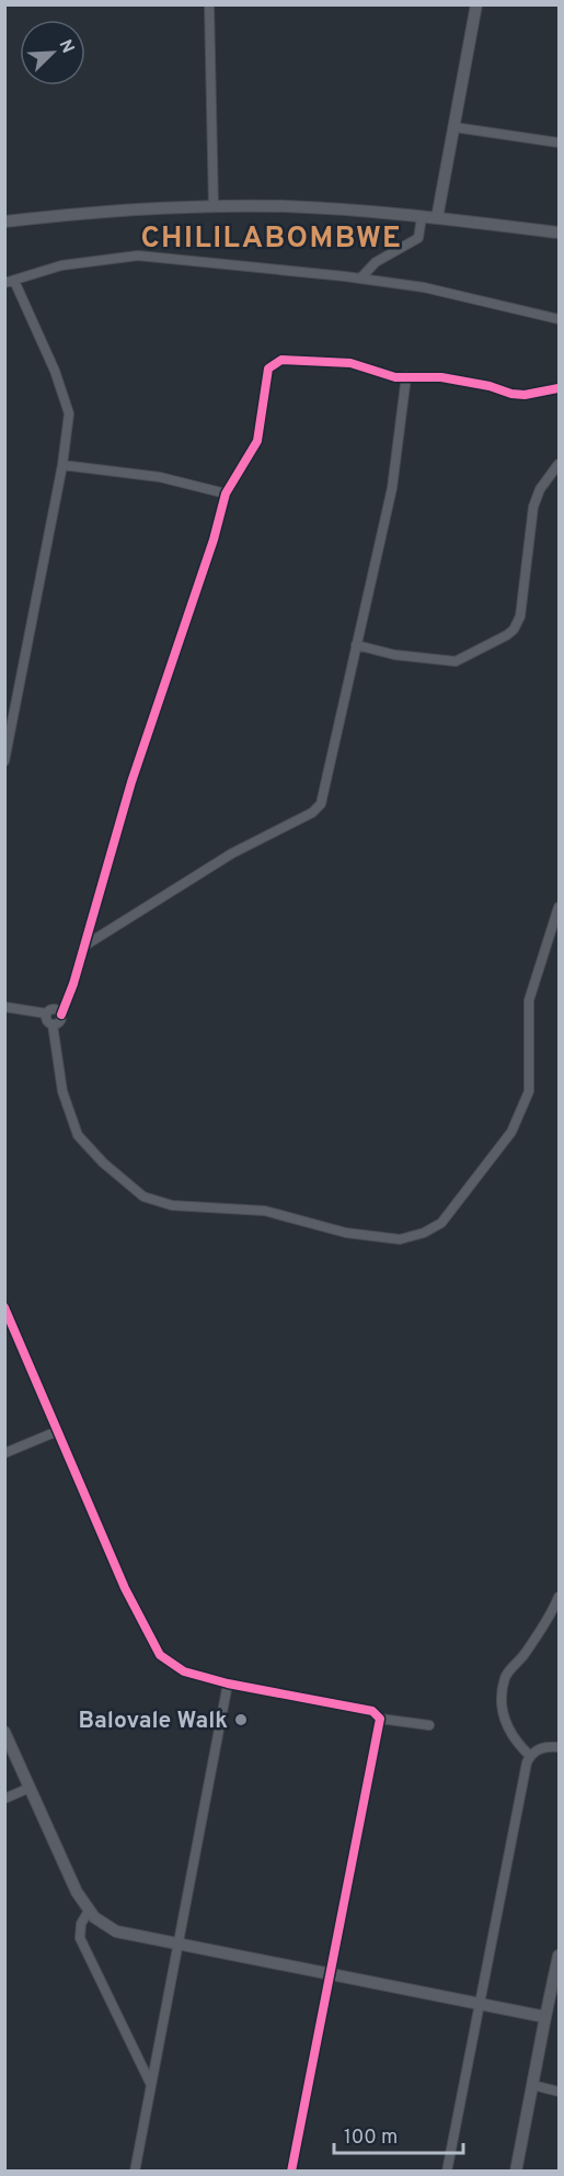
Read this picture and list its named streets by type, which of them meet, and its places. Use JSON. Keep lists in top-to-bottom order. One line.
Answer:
{"districts":["CHILILABOMBWE"],"places":["Balovale Walk"],"scale_bar":"100 m","north":"top right"}
